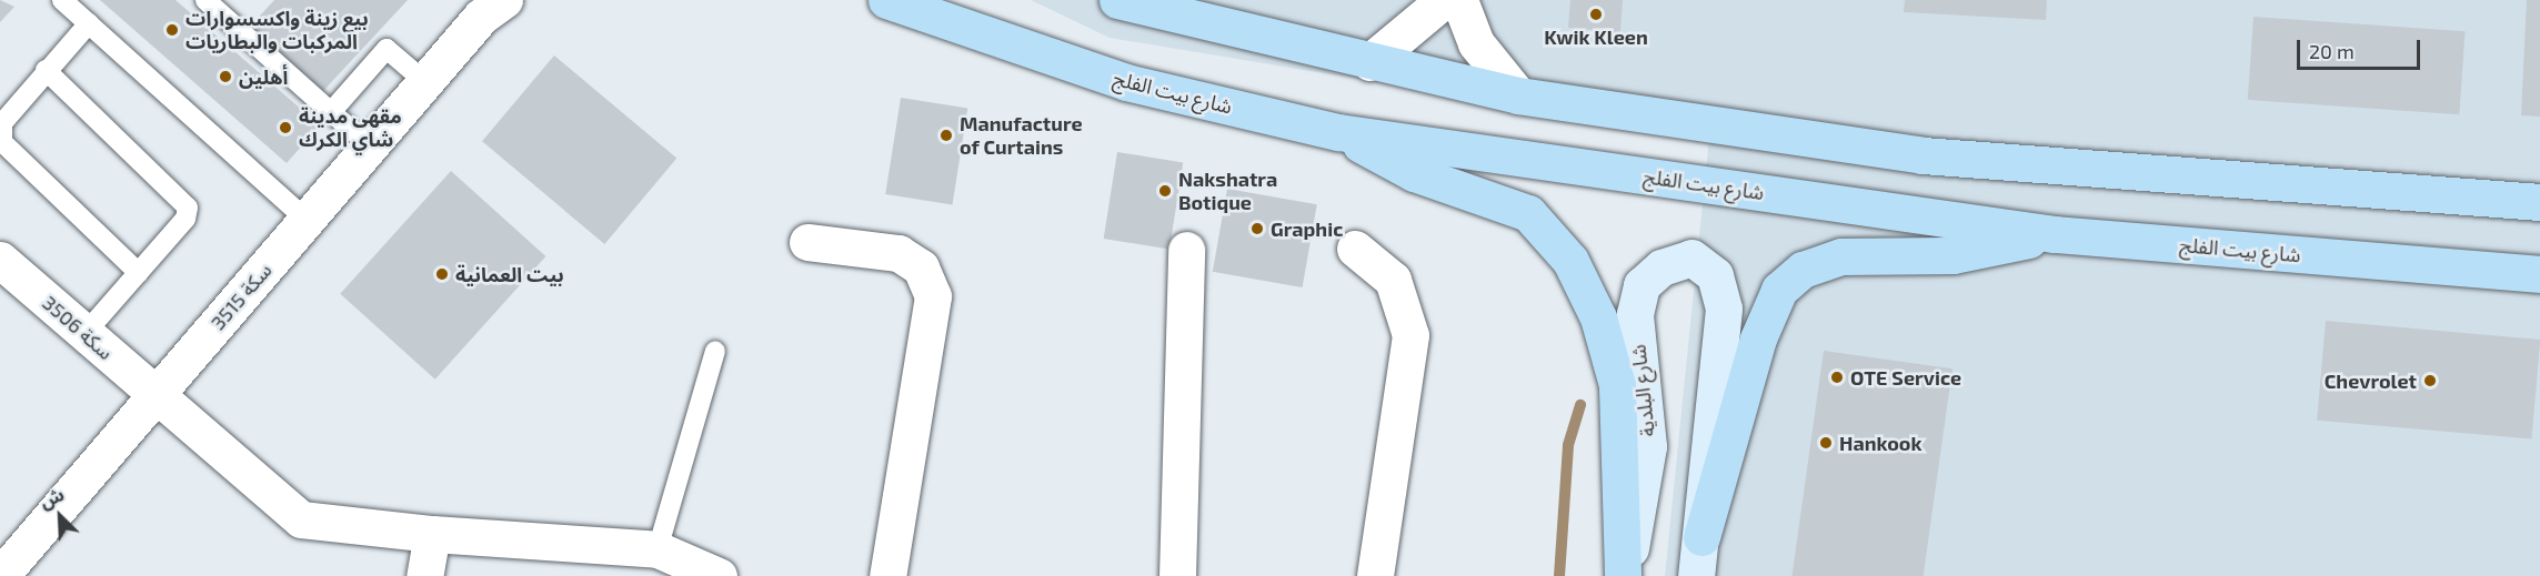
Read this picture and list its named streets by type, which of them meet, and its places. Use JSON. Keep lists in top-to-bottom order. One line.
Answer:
{"streets":{"main road":["شارع بيت الفلج"],"street":["سكة 3515","سكة 3506","شارع البلدية"]},"crossings":[["سكة 3515","سكة 3506"]],"places":["Kwik Kleen","بيع زينة واكسسوارات المركبات والبطاريات","أهلين","مقهى مدينة شاي الكرك","Manufacture of Curtains","Nakshatra Botique","Graphic","بيت العمانية","OTE Service","Chevrolet","Hankook"],"scale_bar":"20 m","north":"top left"}
